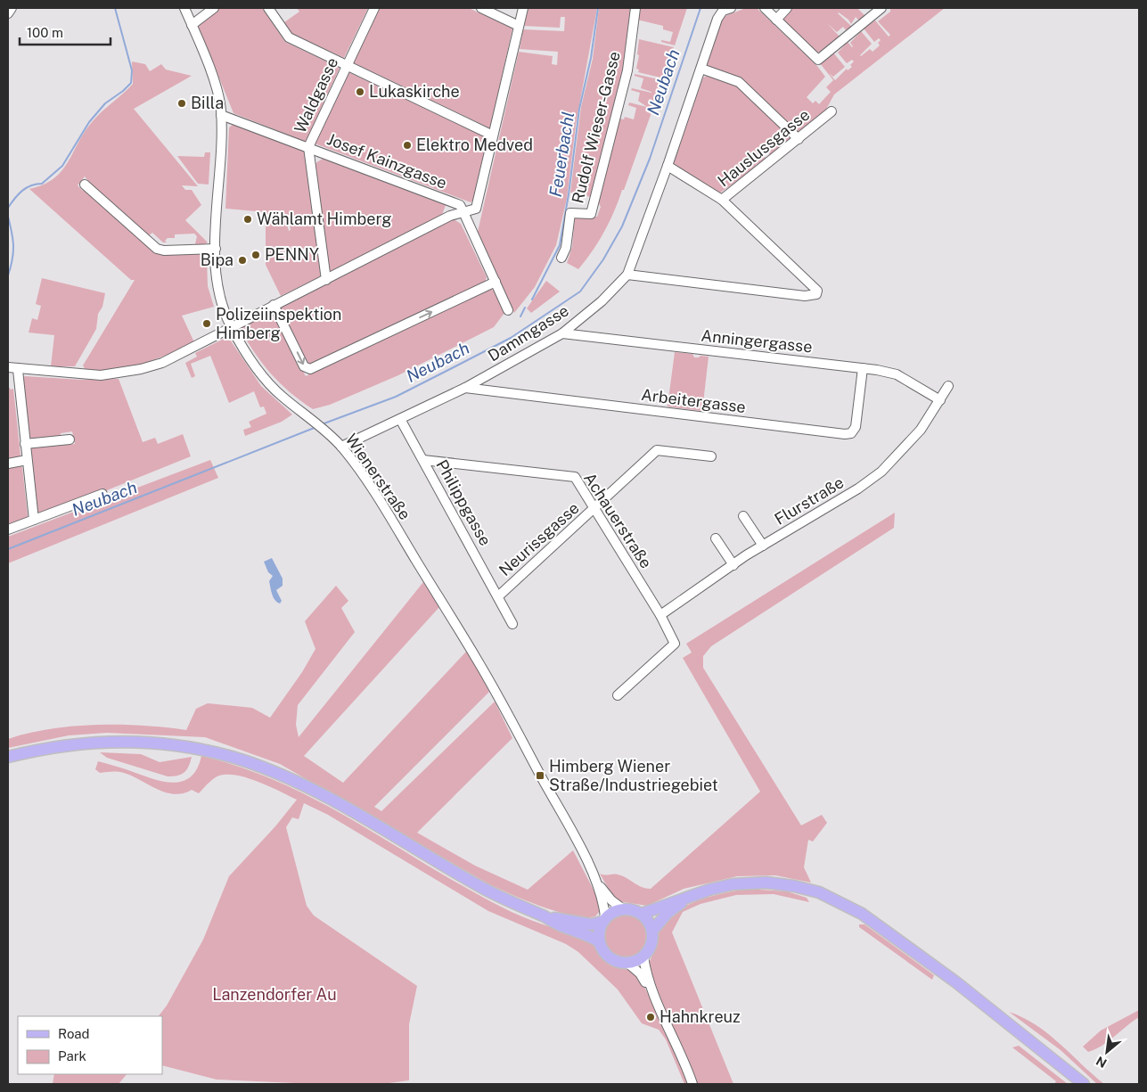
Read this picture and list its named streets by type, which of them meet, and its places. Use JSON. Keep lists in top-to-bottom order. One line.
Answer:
{"streets":{"street":["Waldgasse","Rudolf Wieser-Gasse","Hauslussgasse","Josef Kainzgasse","Dammgasse","Anningergasse","Arbeitergasse","Wienerstraße","Flurstraße","Philippgasse","Achauerstraße","Neurissgasse"]},"crossings":[["Waldgasse","Josef Kainzgasse"],["Hauslussgasse","Dammgasse"],["Josef Kainzgasse","Wienerstraße"],["Dammgasse","Anningergasse"],["Dammgasse","Arbeitergasse"],["Dammgasse","Wienerstraße"],["Dammgasse","Philippgasse"],["Anningergasse","Arbeitergasse"],["Anningergasse","Flurstraße"],["Flurstraße","Achauerstraße"],["Philippgasse","Achauerstraße"],["Philippgasse","Neurissgasse"],["Achauerstraße","Neurissgasse"]],"water":["Neubach","Feuerbachl"],"parks":["Lanzendorfer Au"],"places":{"other":["Lukaskirche","Billa","Elektro Medved","Wählamt Himberg","PENNY","Bipa","Polizeiinspektion Himberg","Hahnkreuz"],"transit":["Himberg Wiener Straße/Industriegebiet"]},"legend":["Road","Park"],"scale_bar":"100 m","north":"bottom left"}
